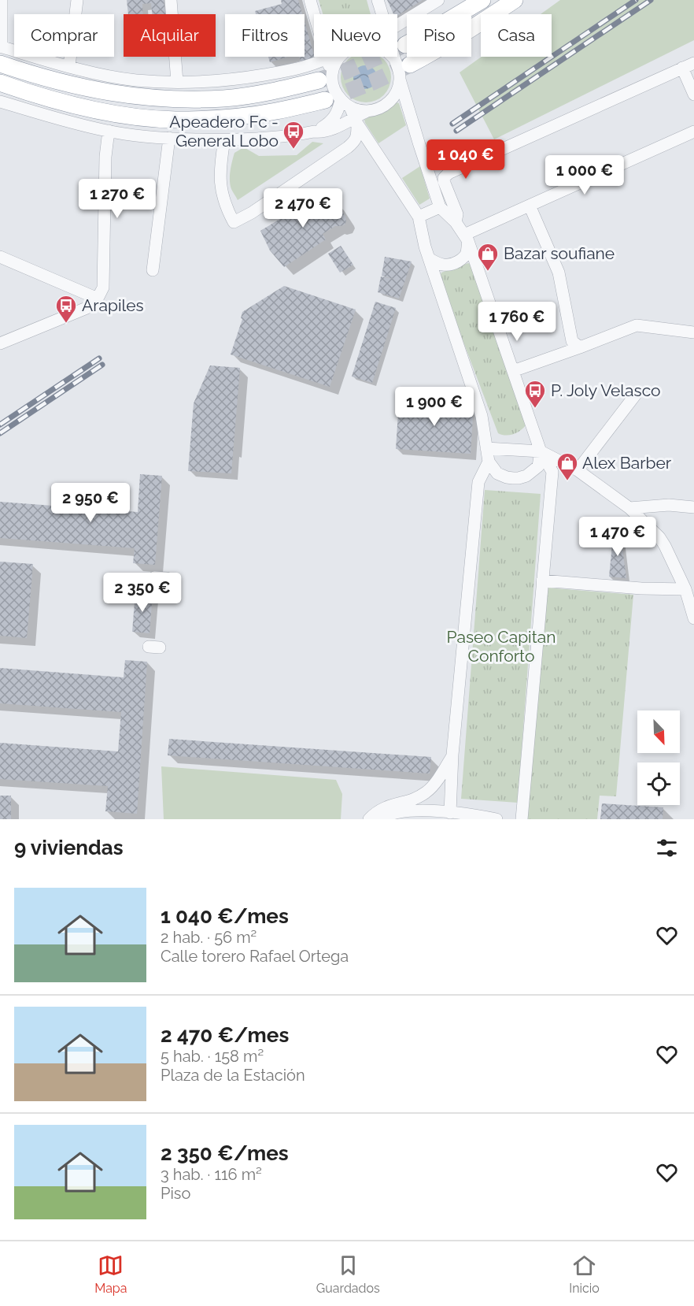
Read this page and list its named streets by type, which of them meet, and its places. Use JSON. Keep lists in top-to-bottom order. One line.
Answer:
{"parks":["Paseo Capitan Conforto"],"places":{"bus stop":["Apeadero Fc - General Lobo","Arapiles","P. Joly Velasco"],"shop":["Bazar soufiane","Alex Barber"]},"north":"bottom right","page":{"chip":["Comprar","Alquilar","Filtros","Nuevo","Piso","Casa"],"price":["1 040 €","1 000 €","1 270 €","2 470 €","1 760 €","1 900 €","2 950 €","1 470 €","2 350 €"],"heading":"9 viviendas","list":[{"name":"1 040 €/mes","note":"2 hab. · 56 m² · Calle torero Rafael Ortega"},{"name":"2 470 €/mes","note":"5 hab. · 158 m² · Plaza de la Estación"},{"name":"2 350 €/mes","note":"3 hab. · 116 m² · Piso"}],"tabs":["Mapa","Guardados","Inicio"]}}
